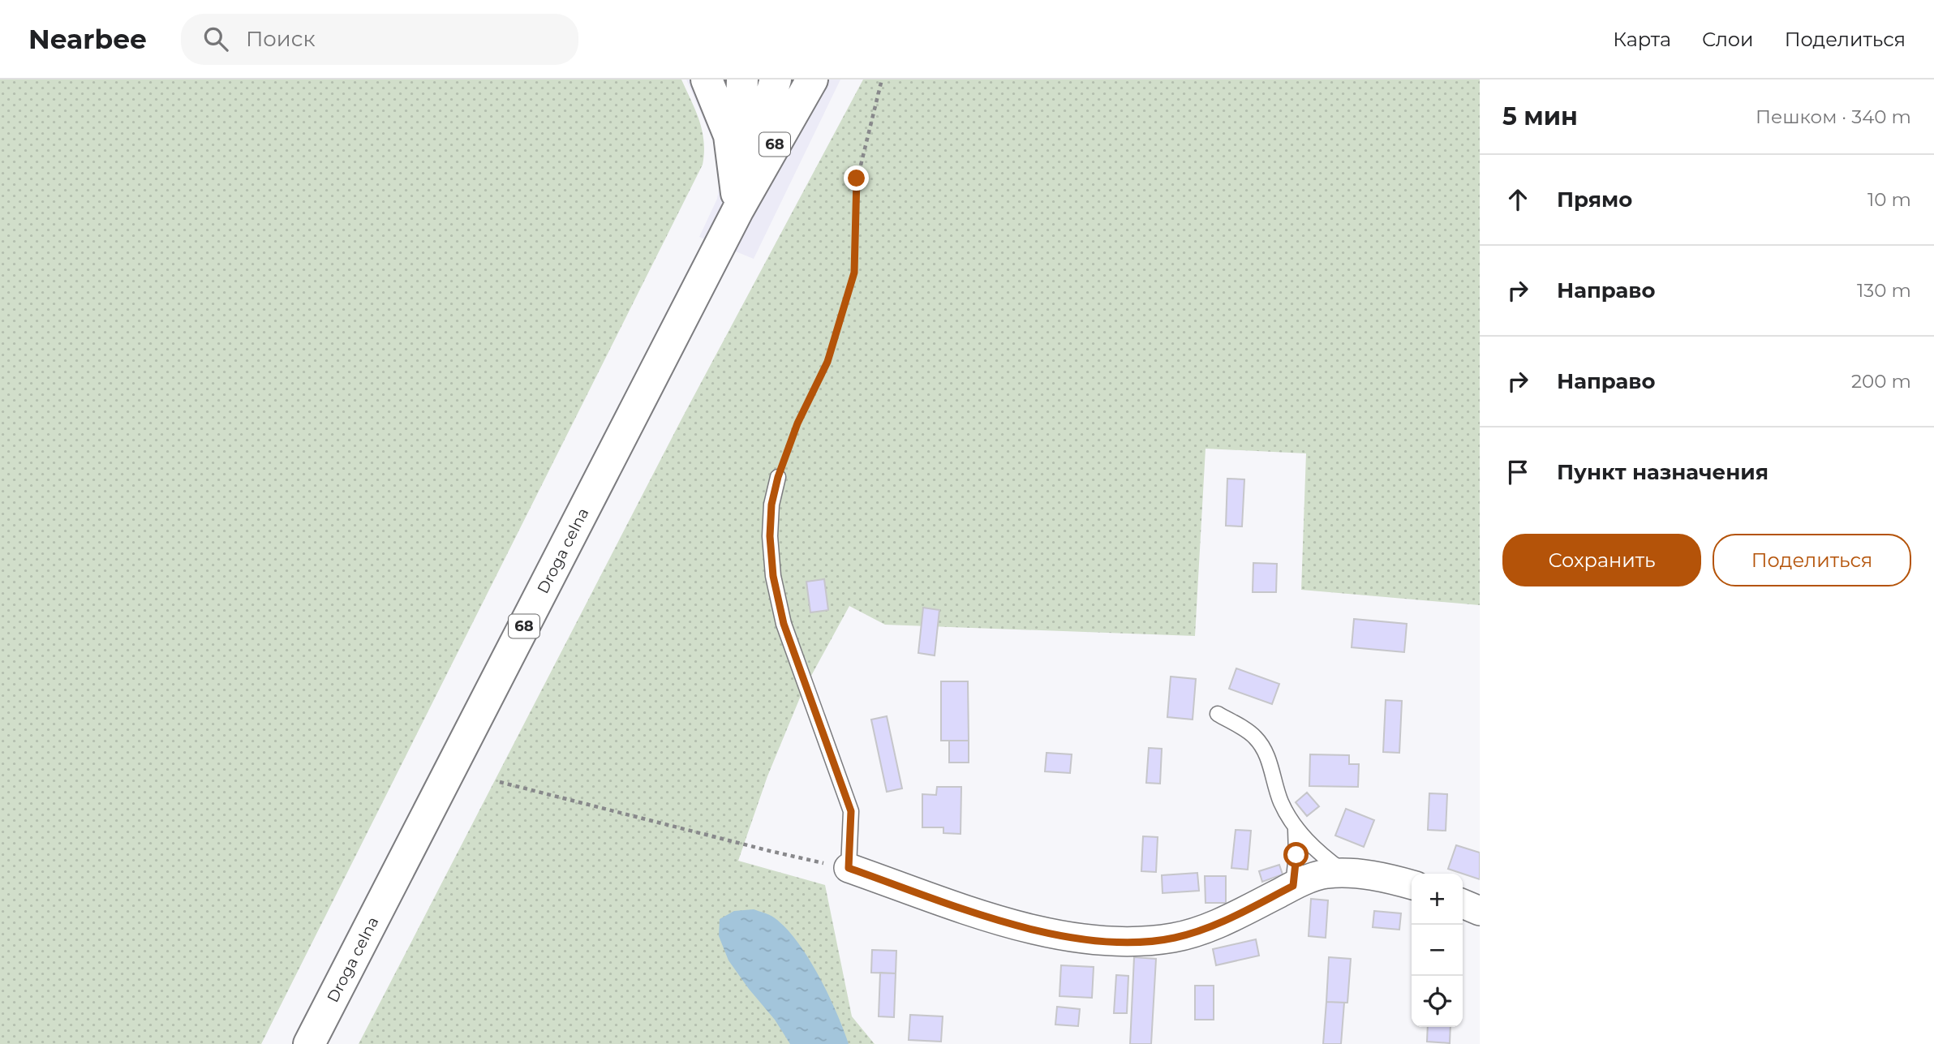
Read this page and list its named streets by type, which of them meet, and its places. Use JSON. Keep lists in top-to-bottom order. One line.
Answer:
{"streets":{"highway":["68","Droga celna"]},"crossings":[["68","Droga celna"]],"page":{"header":"Nearbee","search":"Поиск","nav":["Карта","Слои","Поделиться"],"heading":["5 мин","Пешком · 340 m"],"list":[["Прямо","10 m"],["Направо","130 m"],["Направо","200 m"],"Пункт назначения"],"buttons":["Сохранить","Поделиться"],"map_buttons":["+","−"]}}
